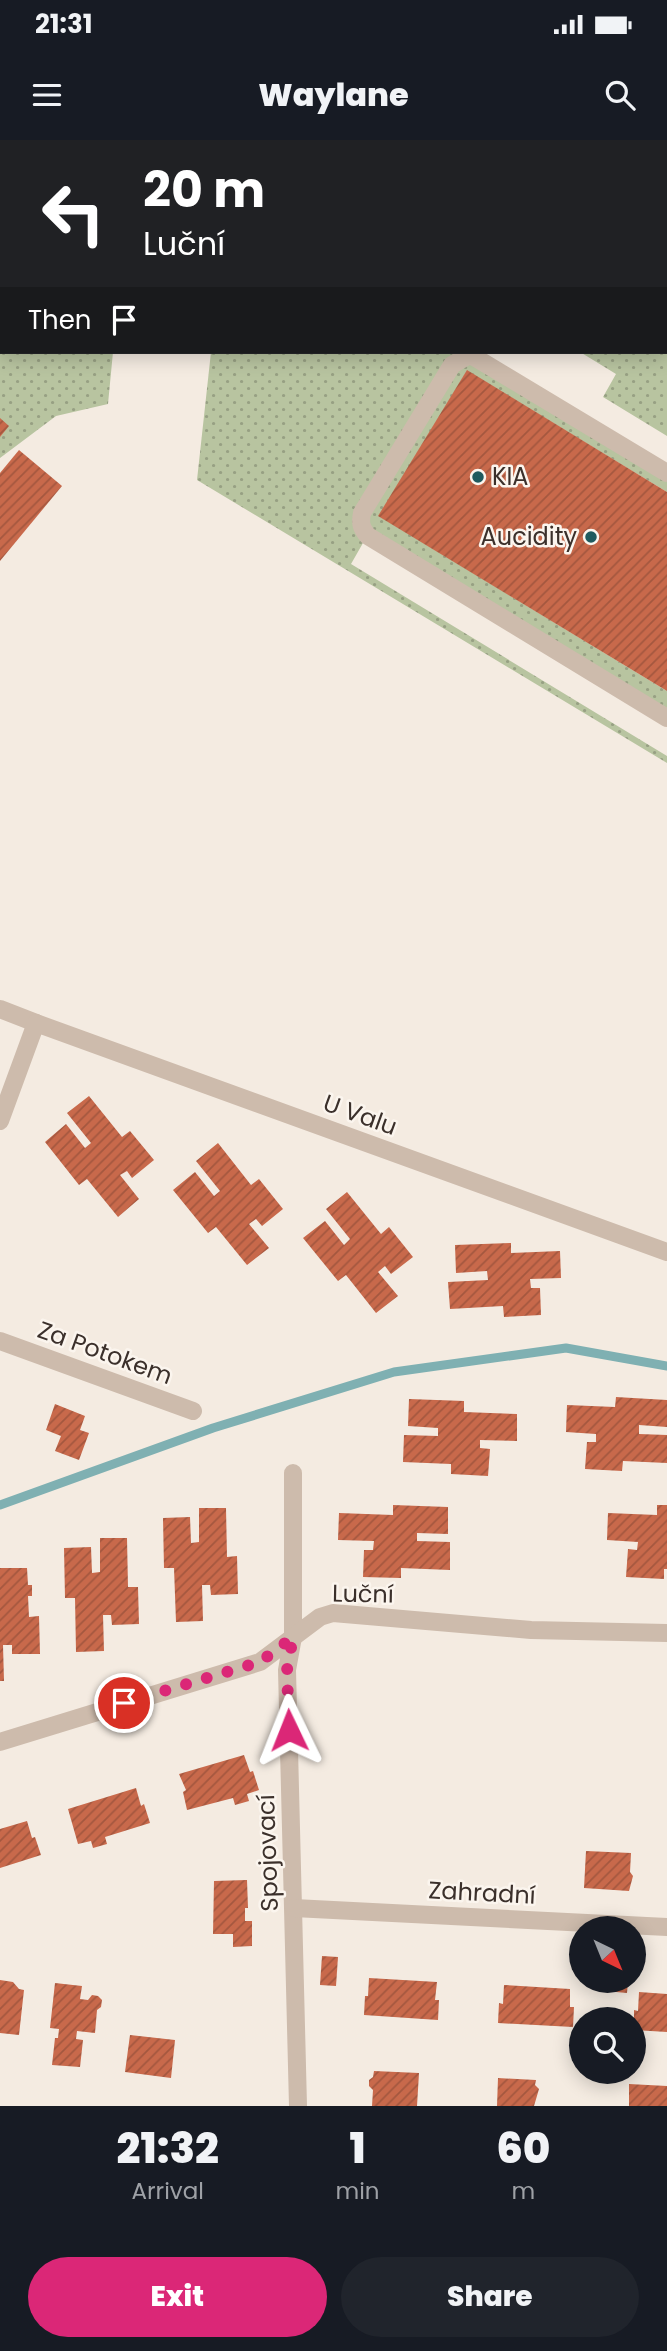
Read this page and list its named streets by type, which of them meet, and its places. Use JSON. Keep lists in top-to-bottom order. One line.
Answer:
{"streets":{"street":["U Valu","Za Potokem","Luční","Spojovací","Zahradní"]},"crossings":[["Luční","Spojovací"],["Spojovací","Zahradní"]],"places":["KIA","Aucidity"],"north":"bottom right","page":{"status":"21:31","header":"Waylane","turn":["20 m","Luční"],"then":"Then","eta":["21:32","Arrival","1","min","60","m"],"buttons":["Exit","Share"]}}
